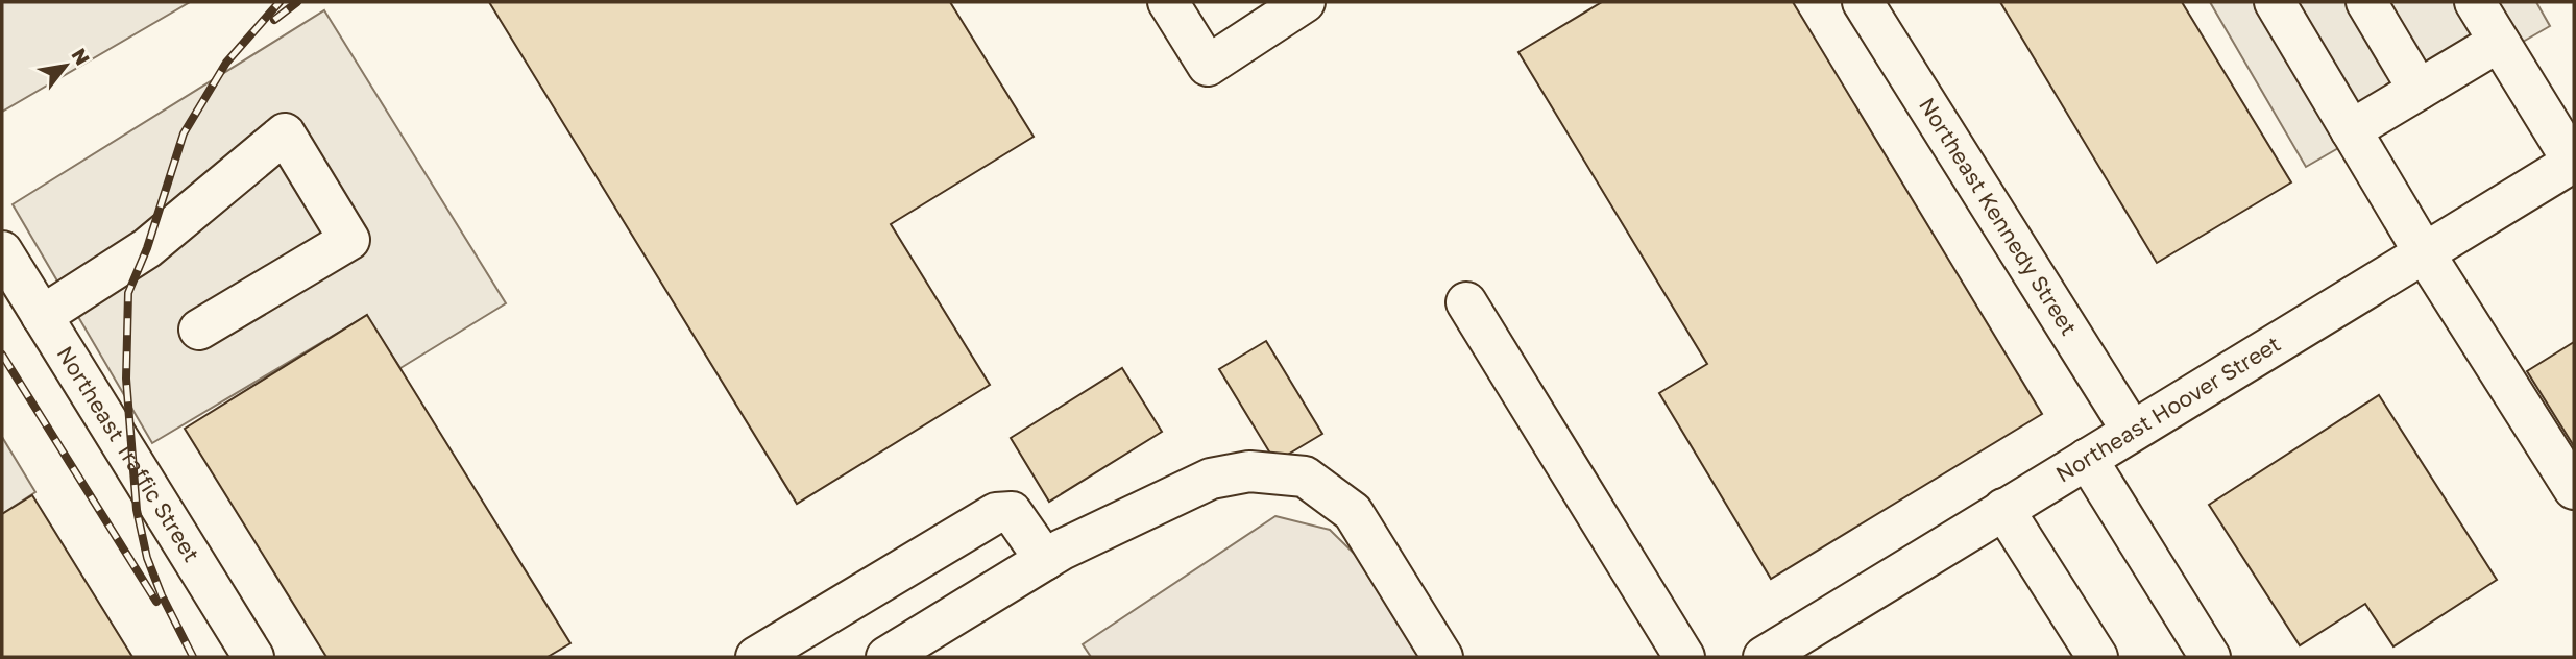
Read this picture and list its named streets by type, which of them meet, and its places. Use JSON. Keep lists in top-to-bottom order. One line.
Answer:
{"streets":{"street":["Northeast Kennedy Street","Northeast Hoover Street","Northeast Traffic Street"]},"crossings":[["Northeast Kennedy Street","Northeast Hoover Street"]],"north":"top right"}
